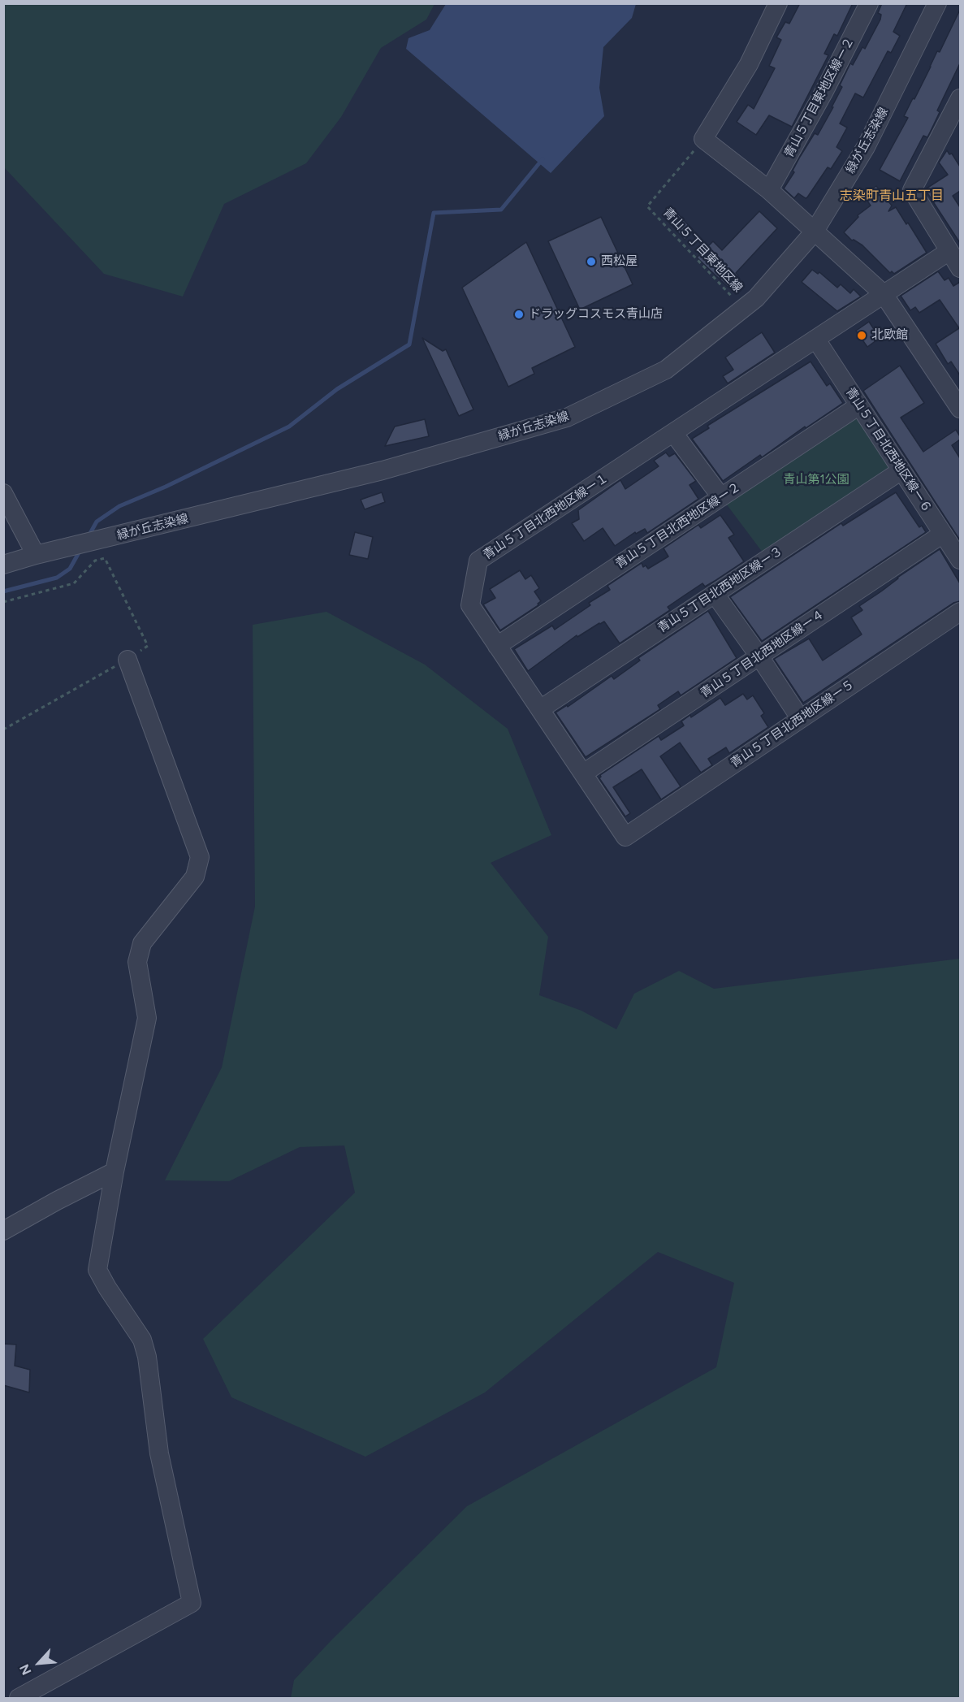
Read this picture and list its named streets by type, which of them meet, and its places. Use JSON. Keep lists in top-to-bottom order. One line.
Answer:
{"streets":{"street":["青山５丁目東地区線ー２","緑が丘志染線","青山５丁目北西地区線ー６","青山５丁目北西地区線ー１","青山５丁目北西地区線ー２","青山５丁目北西地区線ー３","青山５丁目北西地区線ー４","青山５丁目北西地区線ー５"],"path":["青山５丁目東地区線"]},"crossings":[["緑が丘志染線","青山５丁目東地区線"],["青山５丁目北西地区線ー６","青山５丁目北西地区線ー１"],["青山５丁目北西地区線ー６","青山５丁目北西地区線ー２"],["青山５丁目北西地区線ー６","青山５丁目北西地区線ー３"],["青山５丁目北西地区線ー６","青山５丁目北西地区線ー４"],["青山５丁目北西地区線ー１","青山５丁目北西地区線ー２"],["青山５丁目北西地区線ー１","青山５丁目北西地区線ー３"],["青山５丁目北西地区線ー１","青山５丁目北西地区線ー４"],["青山５丁目北西地区線ー１","青山５丁目北西地区線ー５"]],"districts":["志染町青山五丁目"],"parks":["青山第1公園"],"places":["西松屋","ドラッグコスモス青山店","北欧館"],"north":"bottom left"}
